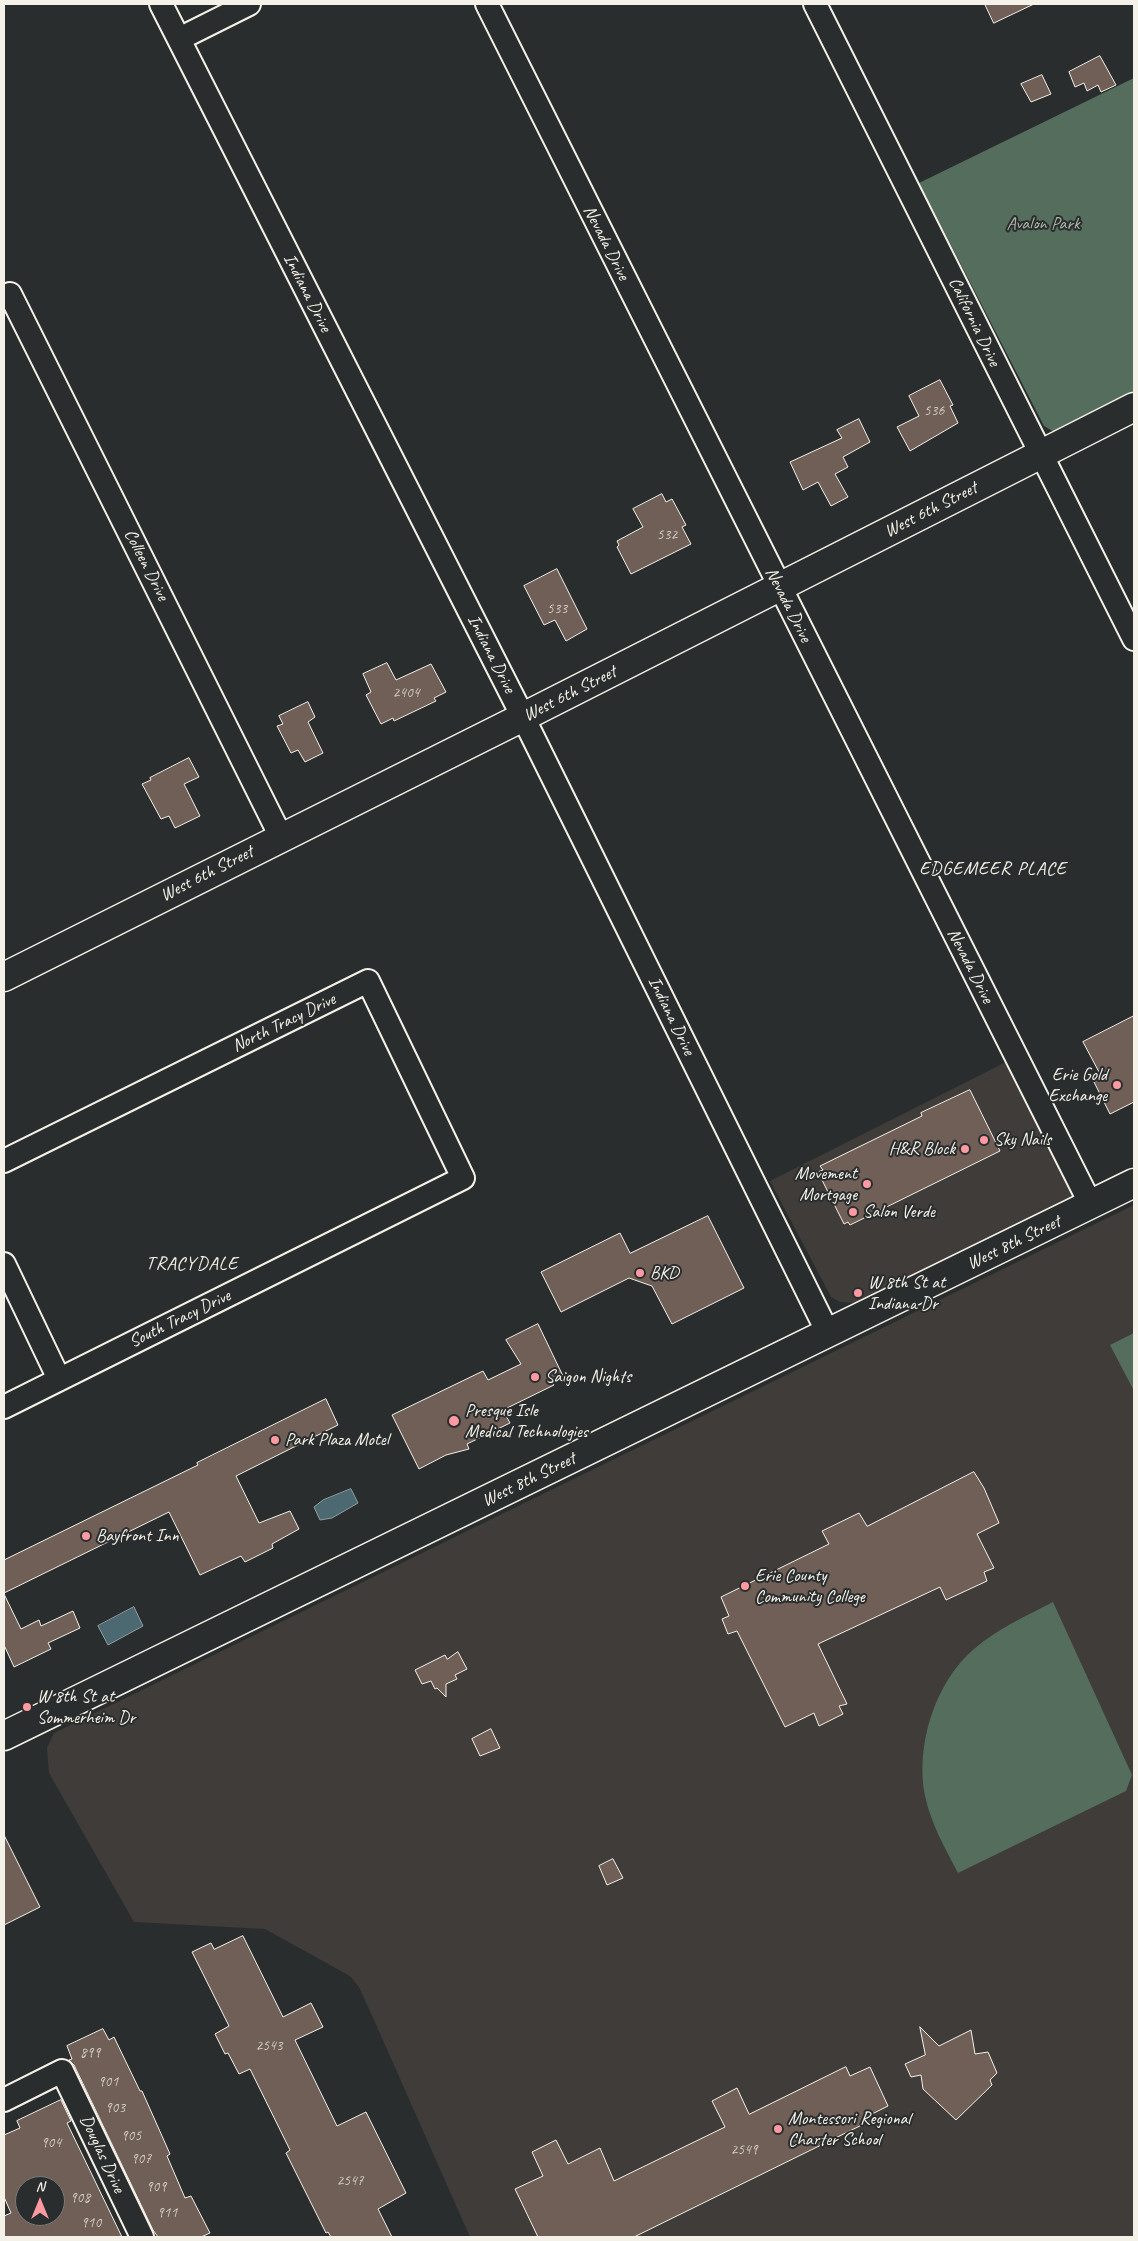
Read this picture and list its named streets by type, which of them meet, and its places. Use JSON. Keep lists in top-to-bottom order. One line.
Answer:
{"streets":{"street":["Nevada Drive","Indiana Drive","California Drive","West 6th Street","Colleen Drive","North Tracy Drive","West 8th Street","South Tracy Drive","Douglas Drive"]},"crossings":[["Nevada Drive","West 6th Street"],["Nevada Drive","West 8th Street"],["Indiana Drive","West 6th Street"],["Indiana Drive","West 8th Street"],["California Drive","West 6th Street"],["West 6th Street","Colleen Drive"],["North Tracy Drive","South Tracy Drive"]],"districts":["EDGEMEER PLACE","TRACYDALE"],"parks":["Avalon Park"],"places":["Erie Gold Exchange","Sky Nails","H&R Block","Movement Mortgage","Salon Verde","BKD","W 8th St at Indiana Dr","Saigon Nights","Presque Isle Medical Technologies","Park Plaza Motel","Bayfront Inn","Erie County Community College","W 8th St at Sommerheim Dr","Montessori Regional Charter School"],"house_numbers":["536","532","533","2404","2543","899","901","903","905","904","2549","907","2547","909","908","911","910"],"north":"top"}
